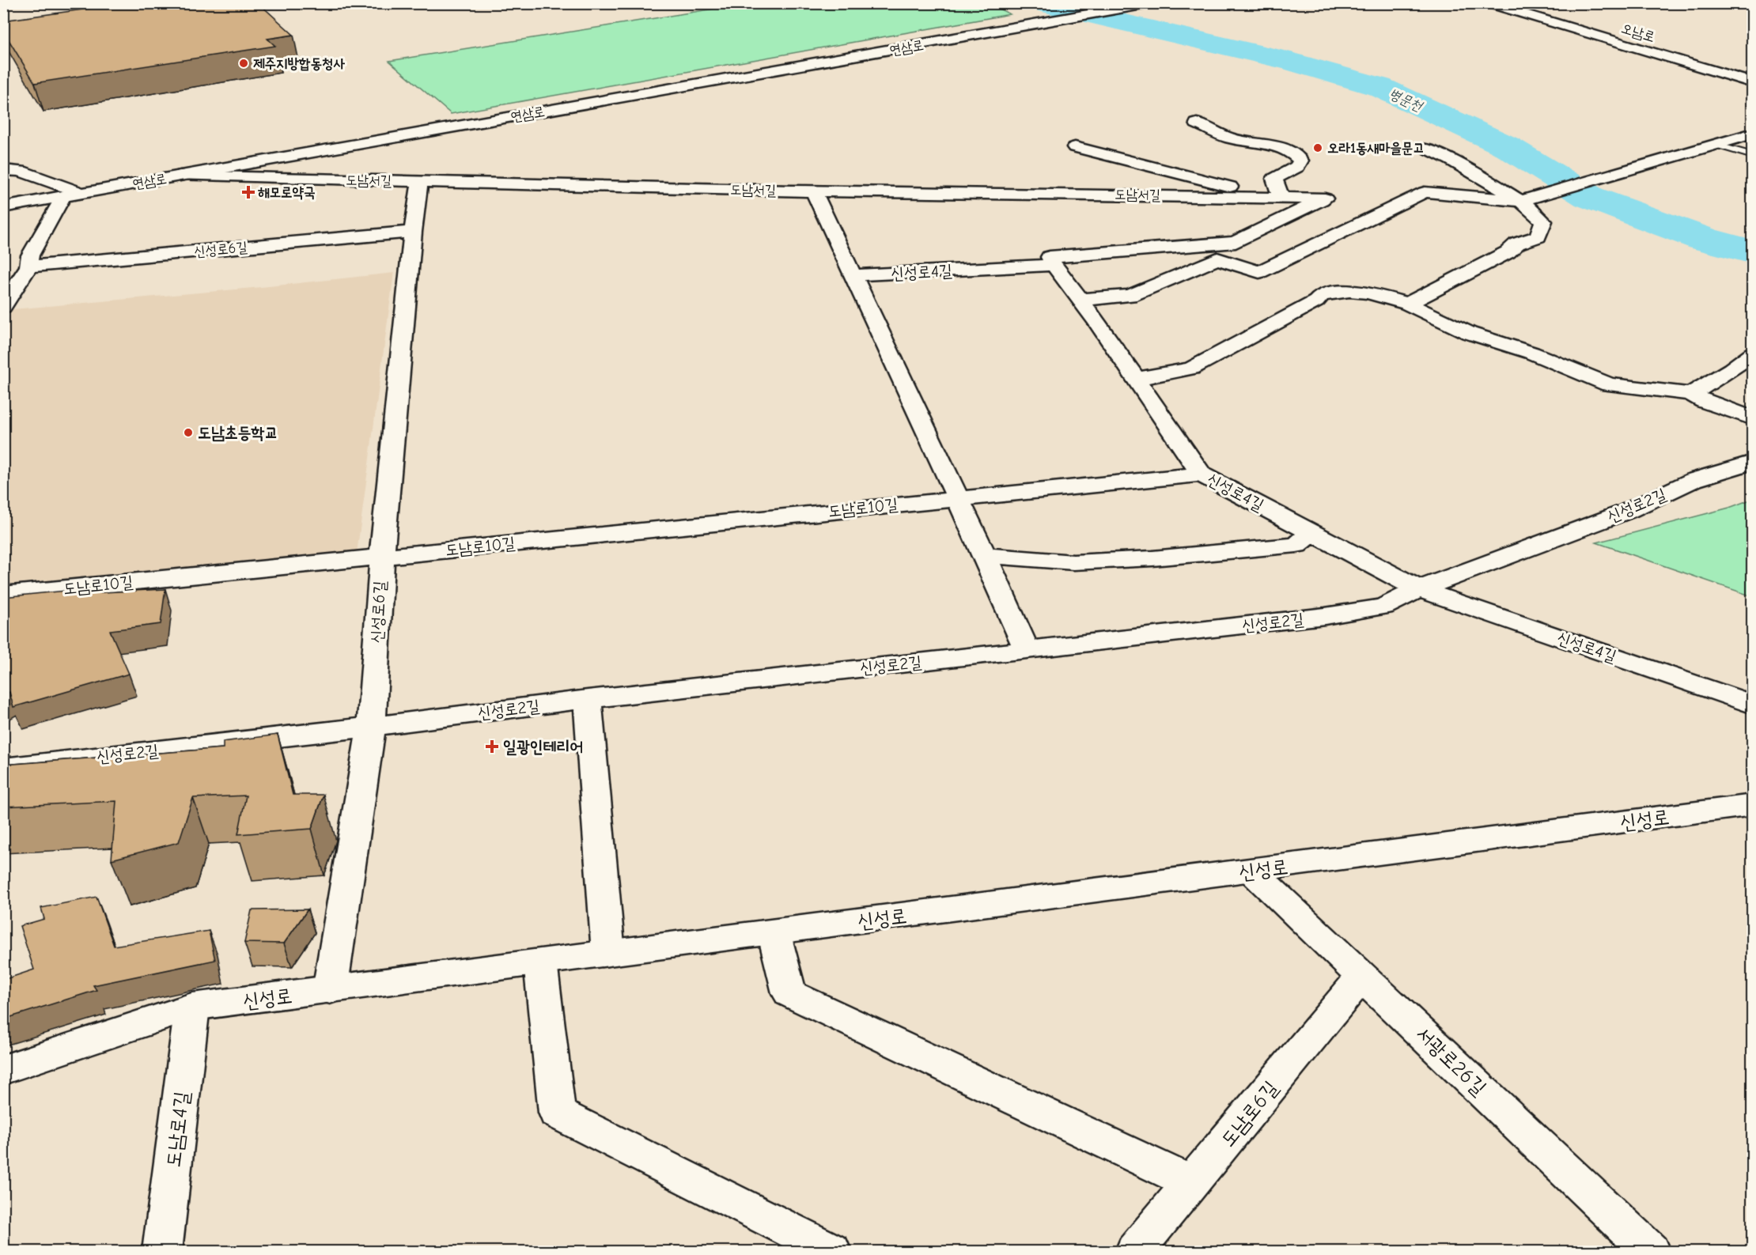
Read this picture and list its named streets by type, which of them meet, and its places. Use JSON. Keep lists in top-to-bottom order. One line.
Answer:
{"streets":{"street":["오남로","연삼로","도남서길","신성로6길","신성로4길","신성로2길","도남로10길","신성로","서광로26길","도남로6길","도남로4길"]},"crossings":[["연삼로","도남서길"],["도남서길","신성로6길"],["도남서길","신성로4길"],["신성로6길","신성로2길"],["신성로6길","도남로10길"],["신성로6길","신성로"],["신성로4길","신성로2길"],["신성로4길","도남로10길"],["신성로","서광로26길"],["신성로","도남로4길"],["서광로26길","도남로6길"]],"water":["병문천"],"places":{"other":["제주지방합동청사","오라1동새마을문고","도남초등학교"],"health":["해모로약국","일광인테리어"]}}
